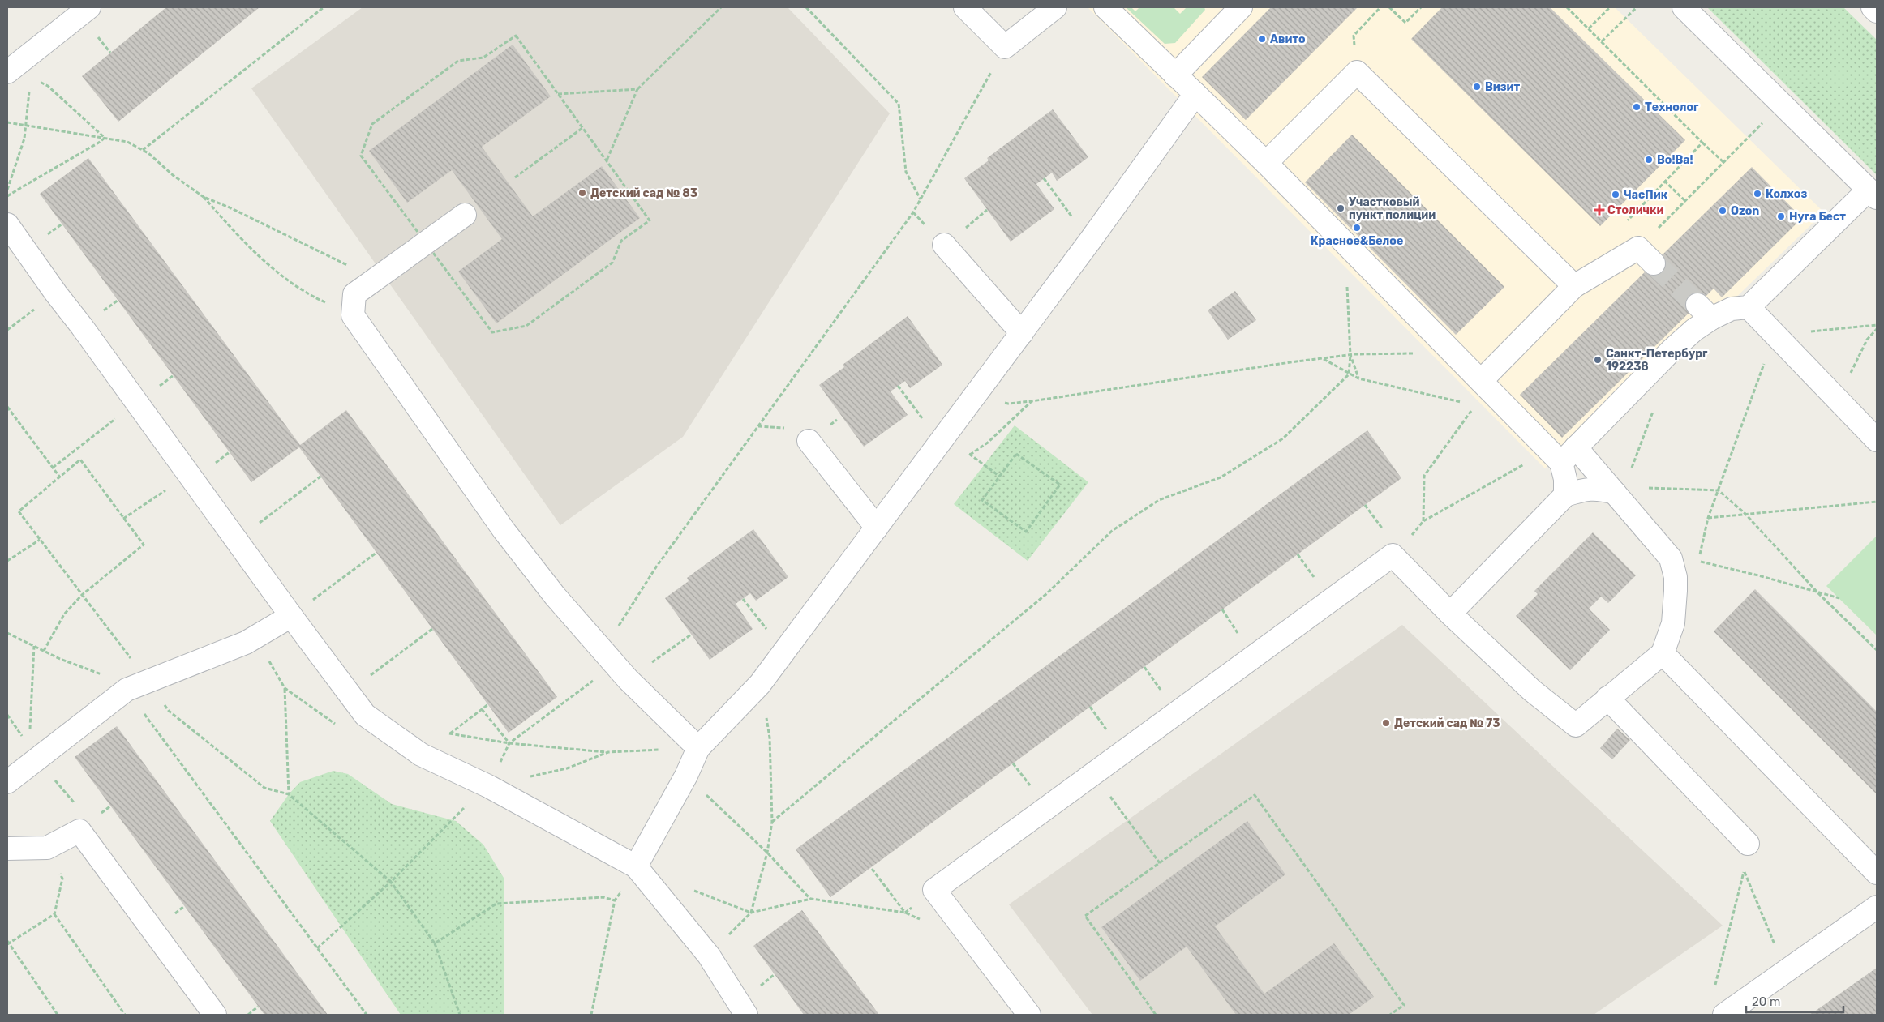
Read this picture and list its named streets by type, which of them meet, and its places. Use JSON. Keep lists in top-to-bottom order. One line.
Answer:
{"places":{"other":["Авито","Визит","Технолог","Во!Ва!","Детский сад № 83","Колхоз","ЧасПик","Участковый пункт полиции","Ozon","Нуга Бест","Красное&Белое","Санкт-Петербург 192238","Детский сад № 73"],"health":["Столички"]},"scale_bar":"20 m"}
